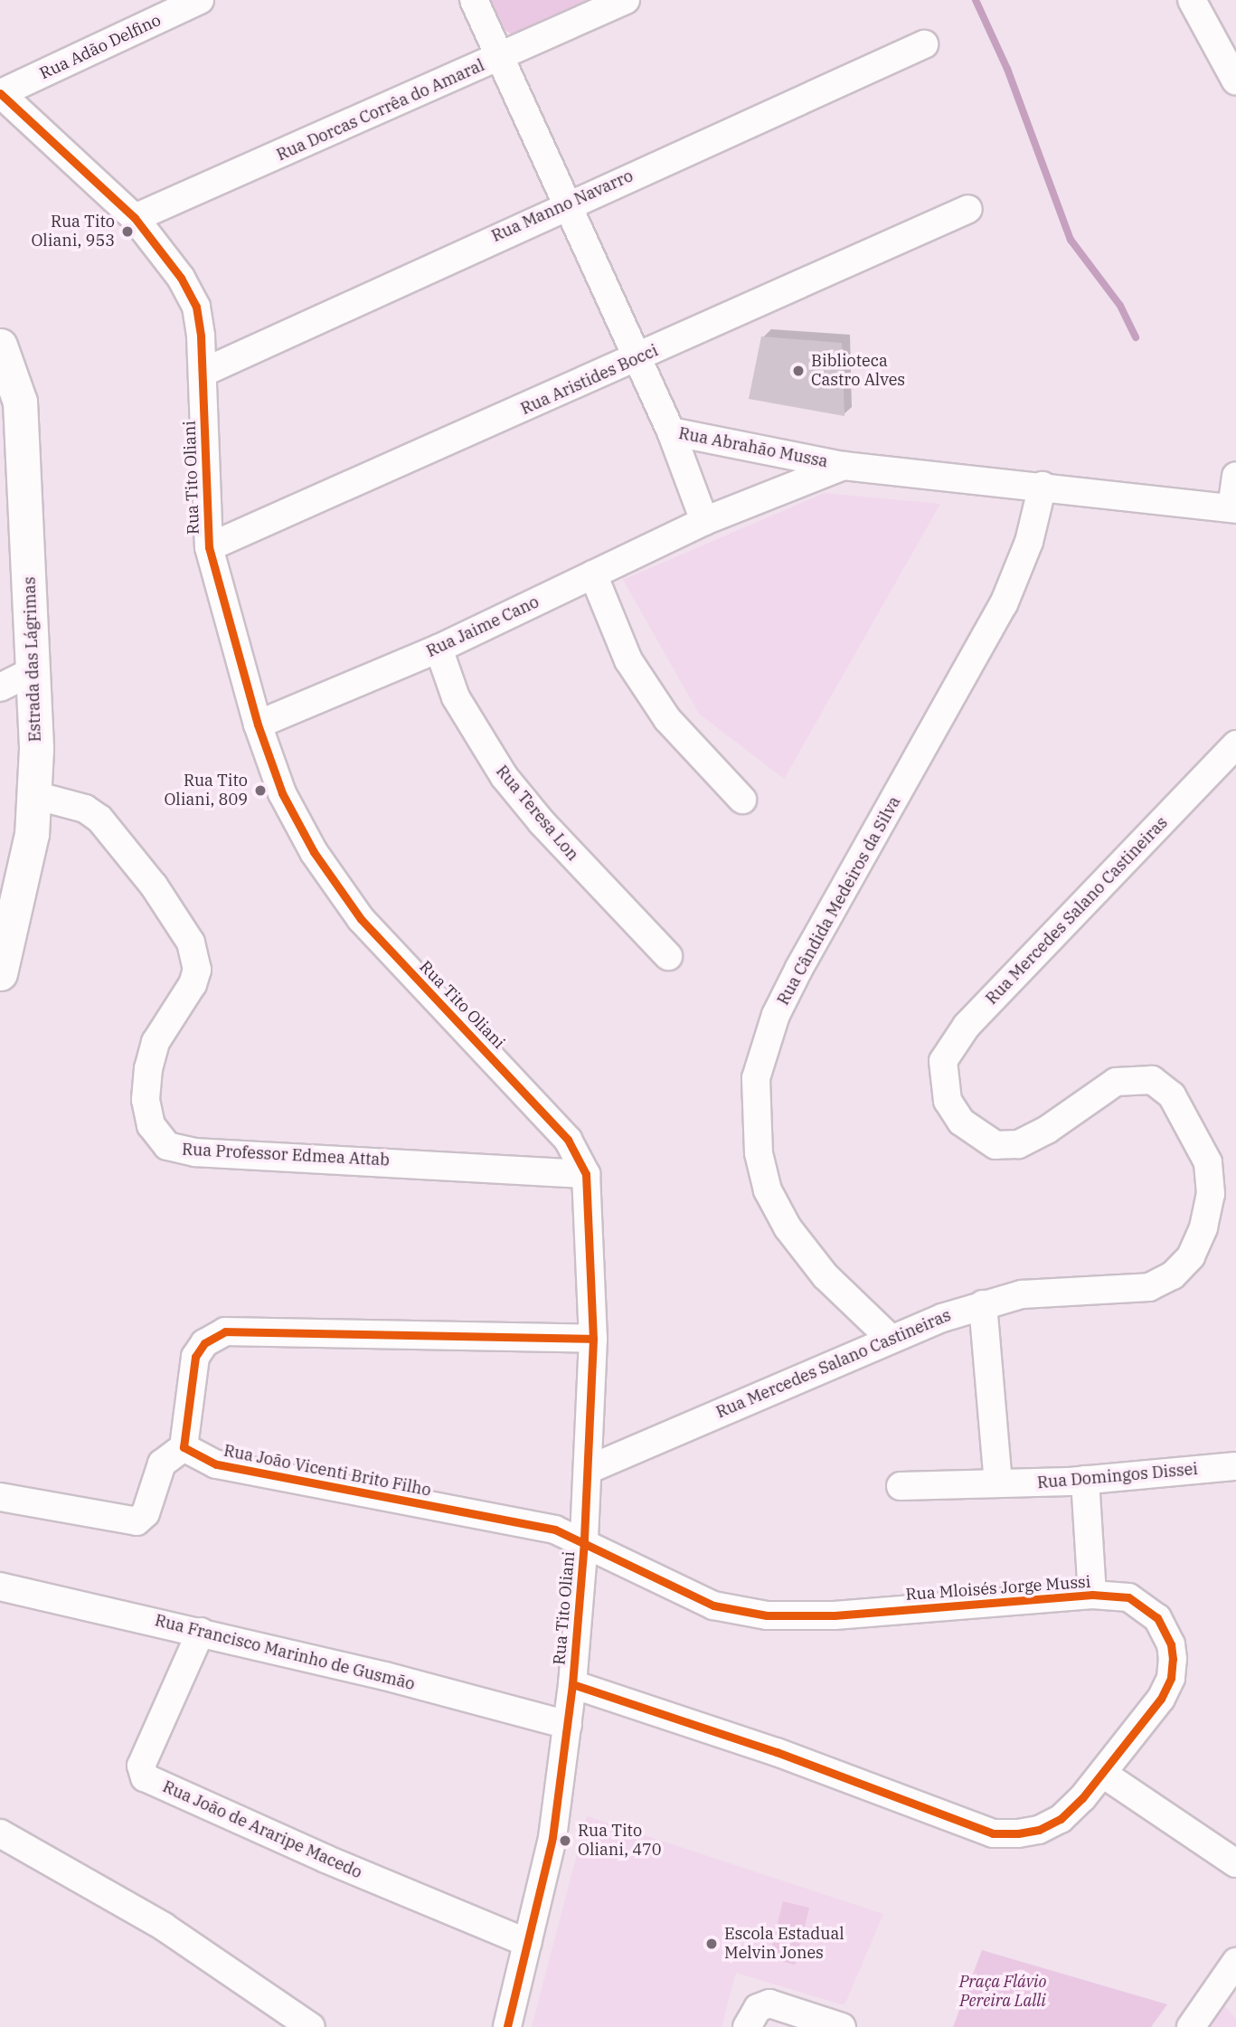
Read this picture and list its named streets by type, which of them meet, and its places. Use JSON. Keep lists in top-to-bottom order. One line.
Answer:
{"streets":{"main road":["Estrada das Lágrimas"],"street":["Rua Adão Delfino","Rua Dorcas Corrêa do Amaral","Rua Manno Navarro","Rua Aristides Bocci","Rua Abrahão Mussa","Rua Tito Oliani","Rua Jaime Cano","Rua Teresa Lon","Rua Cândida Medeiros da Silva","Rua Mercedes Salano Castineiras","Rua Professor Edmea Attab","Rua João Vicenti Brito Filho","Rua Domingos Dissei","Rua Mloisés Jorge Mussi","Rua Francisco Marinho de Gusmão","Rua João de Araripe Macedo"]},"crossings":[["Rua Adão Delfino","Rua Tito Oliani"],["Rua Dorcas Corrêa do Amaral","Rua Abrahão Mussa"],["Rua Dorcas Corrêa do Amaral","Rua Tito Oliani"],["Rua Manno Navarro","Rua Abrahão Mussa"],["Rua Manno Navarro","Rua Tito Oliani"],["Rua Aristides Bocci","Rua Abrahão Mussa"],["Rua Aristides Bocci","Rua Tito Oliani"],["Rua Abrahão Mussa","Rua Jaime Cano"],["Rua Abrahão Mussa","Rua Cândida Medeiros da Silva"],["Rua Tito Oliani","Rua Jaime Cano"],["Rua Tito Oliani","Rua Mercedes Salano Castineiras"],["Rua Tito Oliani","Rua Professor Edmea Attab"],["Rua Tito Oliani","Rua João Vicenti Brito Filho"],["Rua Tito Oliani","Rua Mloisés Jorge Mussi"],["Rua Tito Oliani","Rua Francisco Marinho de Gusmão"],["Rua Tito Oliani","Rua João de Araripe Macedo"],["Rua Jaime Cano","Rua Teresa Lon"],["Estrada das Lágrimas","Rua Professor Edmea Attab"],["Rua Cândida Medeiros da Silva","Rua Mercedes Salano Castineiras"],["Rua João Vicenti Brito Filho","Rua Mloisés Jorge Mussi"],["Rua Francisco Marinho de Gusmão","Rua João de Araripe Macedo"]],"parks":["Praça Flávio Pereira Lalli"],"places":["Rua Tito Oliani, 953","Biblioteca Castro Alves","Rua Tito Oliani, 809","Rua Tito Oliani, 470","Escola Estadual Melvin Jones"]}
